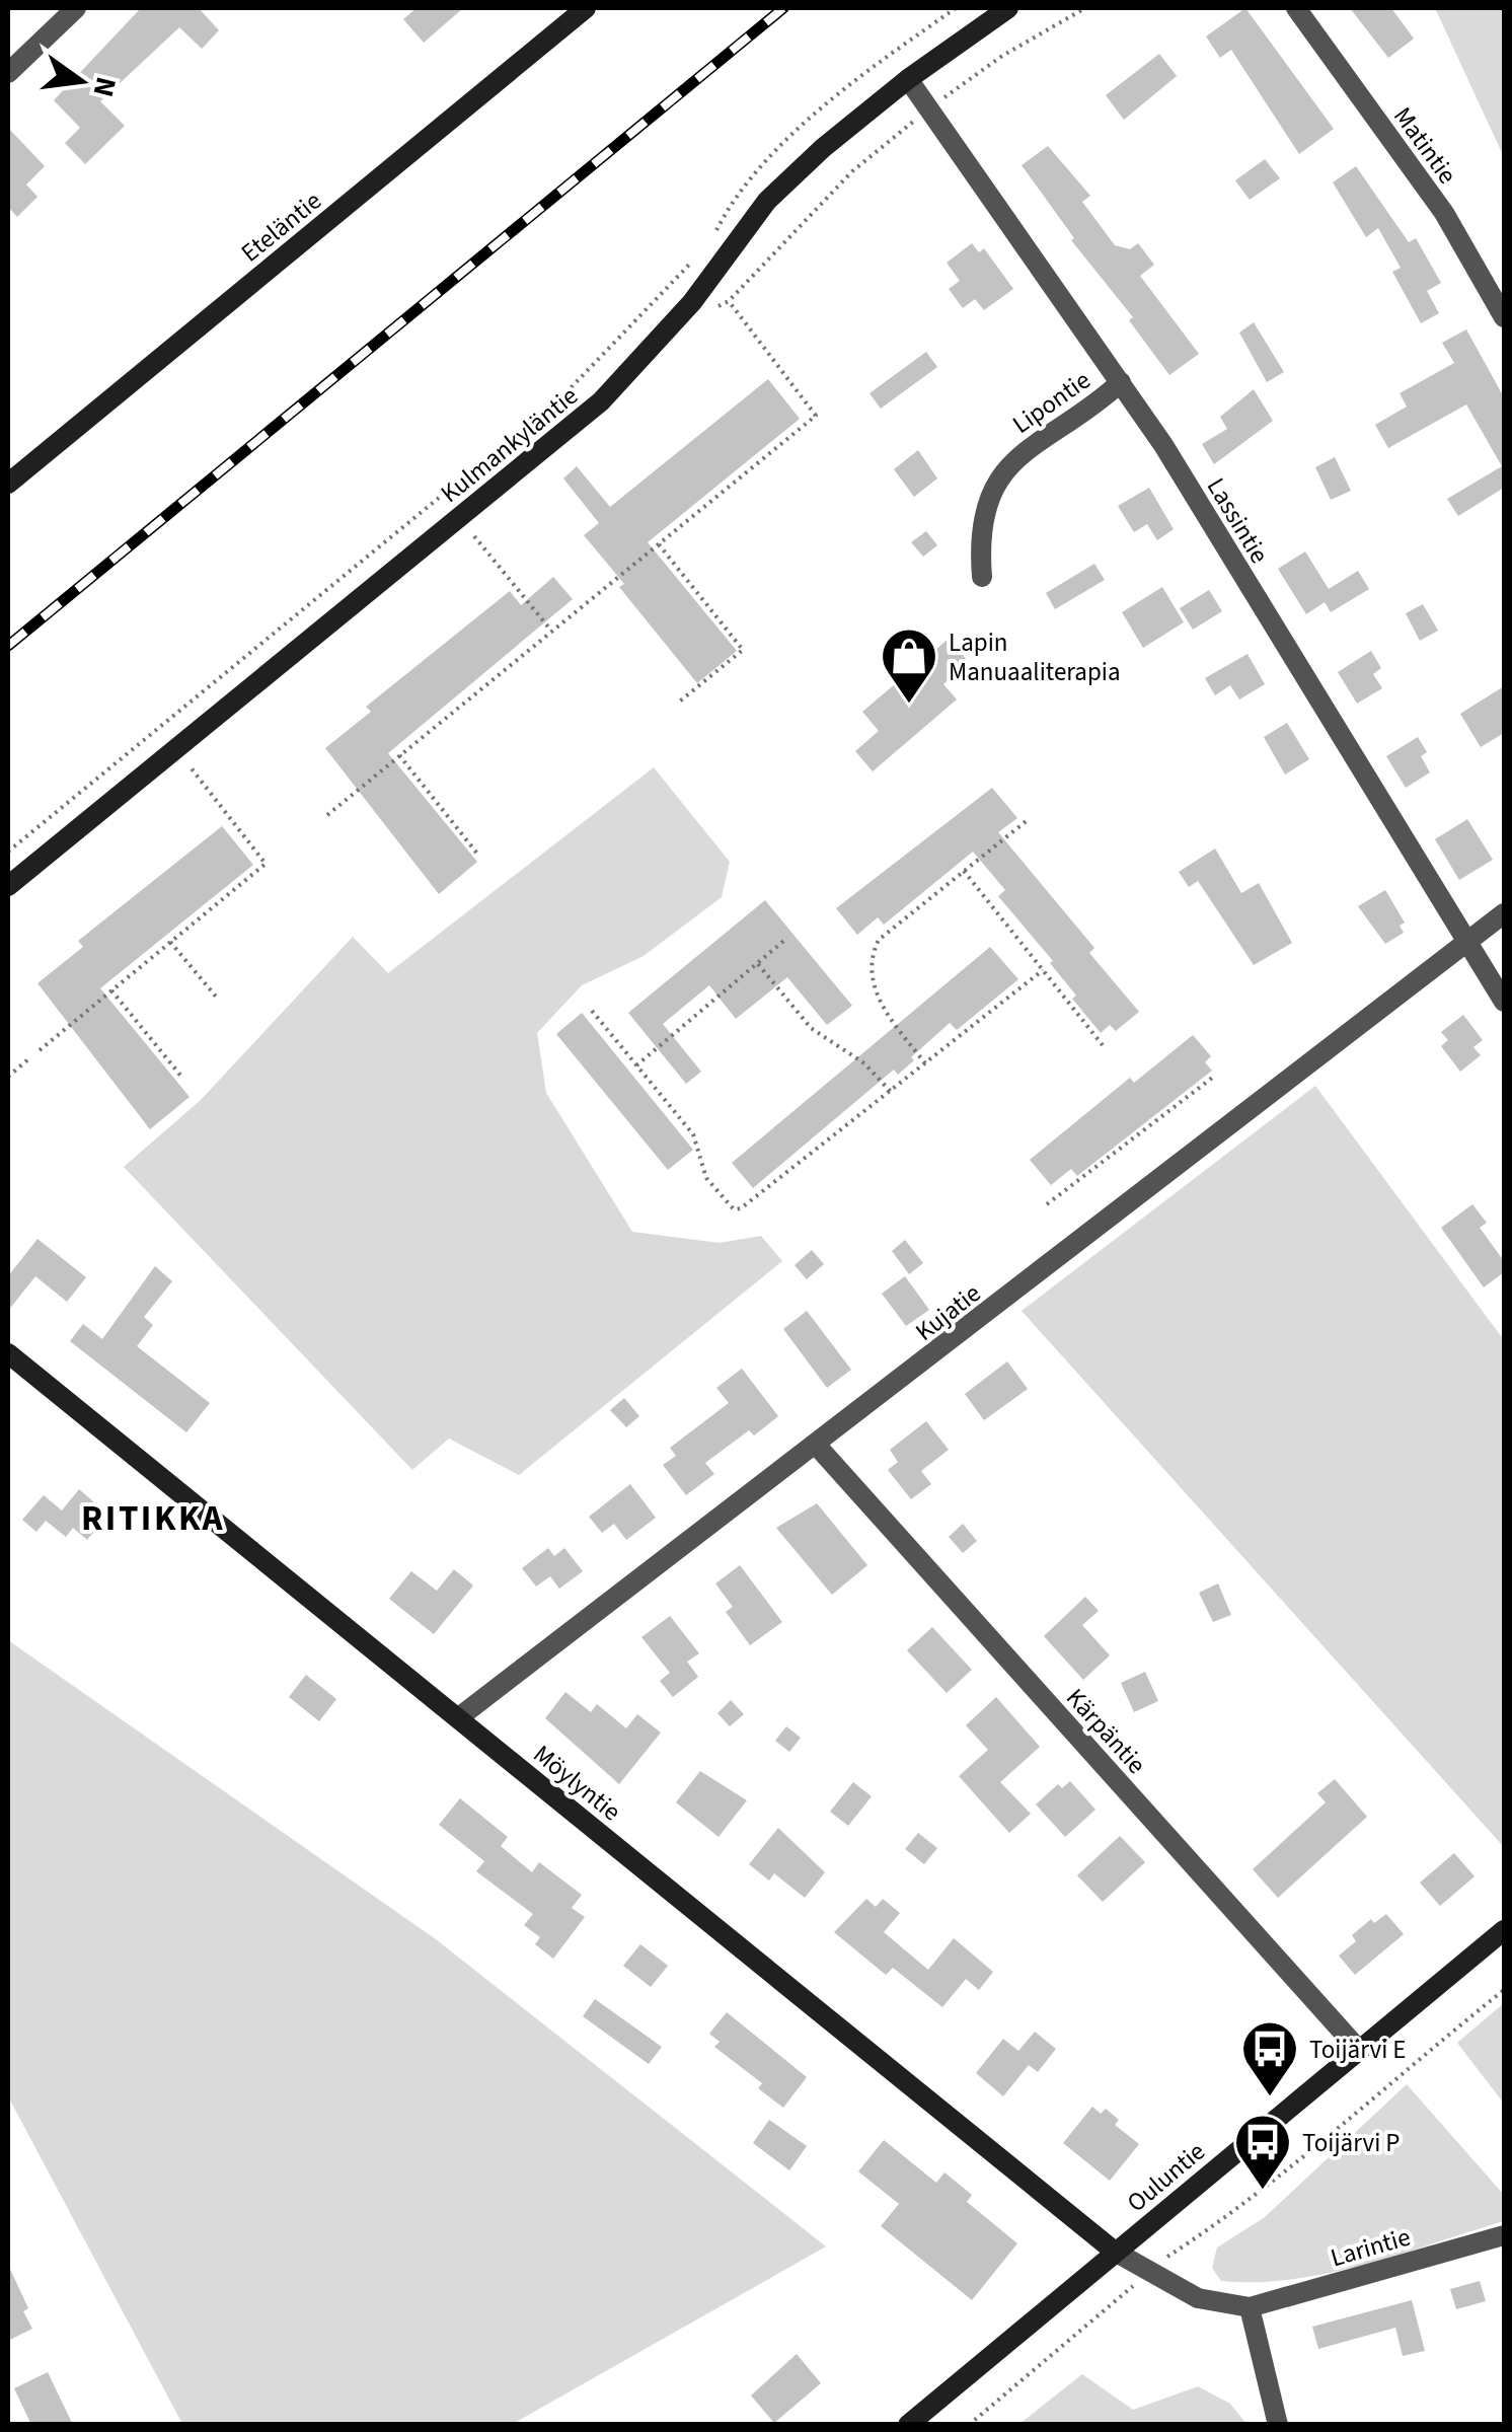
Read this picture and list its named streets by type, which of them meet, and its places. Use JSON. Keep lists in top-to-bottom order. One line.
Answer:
{"streets":{"street":["Matintie","Eteläntie","Lipontie","Kulmankyläntie","Lassintie","Kujatie","Kärpäntie","Möylyntie","Ouluntie","Larintie"]},"crossings":[["Lipontie","Lassintie"],["Kulmankyläntie","Lassintie"],["Lassintie","Kujatie"],["Kujatie","Kärpäntie"],["Kujatie","Möylyntie"],["Kärpäntie","Ouluntie"],["Möylyntie","Ouluntie"]],"districts":["RITIKKA"],"places":{"shop":["Lapin Manuaaliterapia"],"bus stop":["Toijärvi E","Toijärvi P"]},"north":"right"}
